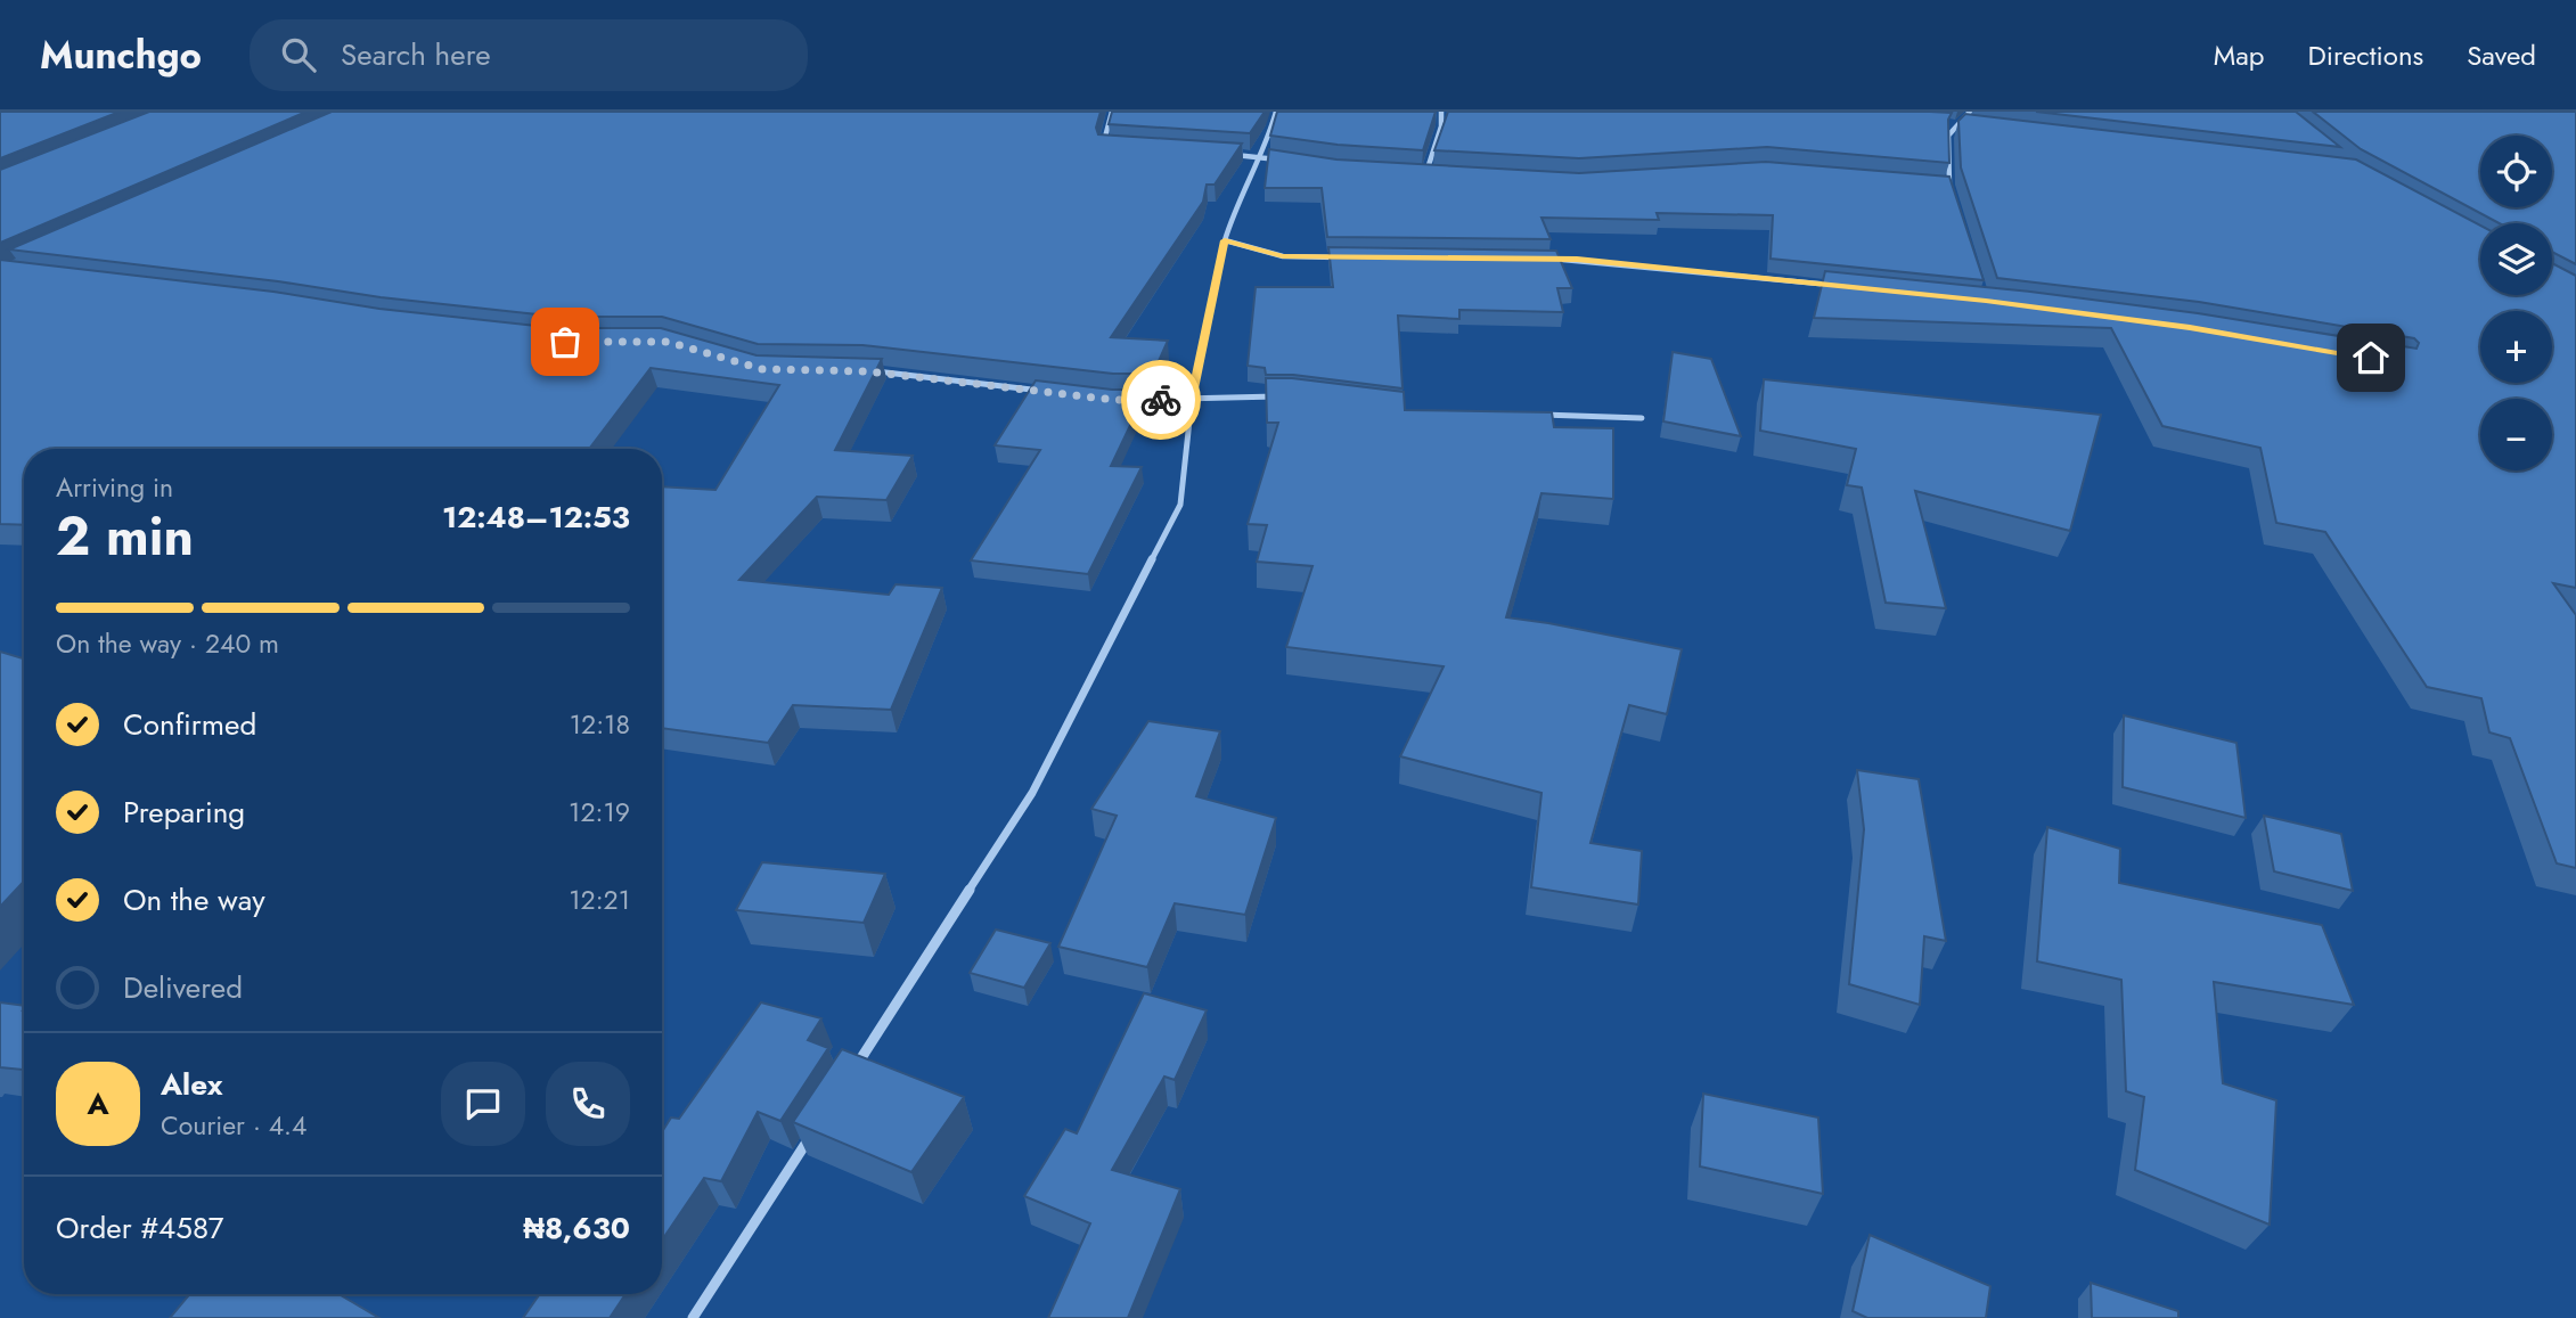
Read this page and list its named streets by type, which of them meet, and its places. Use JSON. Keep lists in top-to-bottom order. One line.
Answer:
{"page":{"header":"Munchgo","search":"Search here","nav":["Map","Directions","Saved"],"map_buttons":["+","−"],"heading":["2 min","Arriving in","12:48–12:53"],"panel":["Alex","Courier · 4.4","Order #4587","₦8,630"],"bar":"On the way · 240 m","list":[["Confirmed","12:18"],["Preparing","12:19"],["On the way","12:21"],"Delivered"],"round":"A"}}
